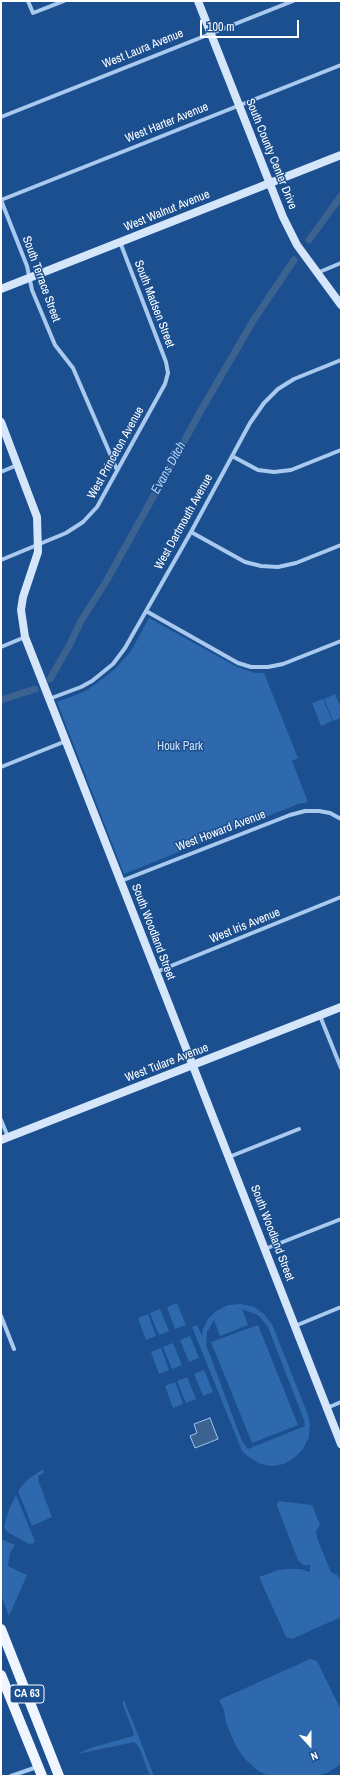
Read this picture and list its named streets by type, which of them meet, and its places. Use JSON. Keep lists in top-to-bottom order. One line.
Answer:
{"streets":{"main road":["CA 63"],"street":["West Laura Avenue","West Harter Avenue","South County Center Drive","West Walnut Avenue","South Terrace Street","South Madsen Street","West Princeton Avenue","West Dartmouth Avenue","West Howard Avenue","West Iris Avenue","South Woodland Street","West Tulare Avenue"]},"crossings":[["West Laura Avenue","South County Center Drive"],["West Harter Avenue","South County Center Drive"],["West Harter Avenue","South Terrace Street"],["South County Center Drive","West Walnut Avenue"],["West Walnut Avenue","South Terrace Street"],["West Walnut Avenue","South Madsen Street"],["South Terrace Street","West Princeton Avenue"],["South Madsen Street","West Princeton Avenue"],["West Princeton Avenue","South Woodland Street"],["West Dartmouth Avenue","South Woodland Street"],["West Howard Avenue","South Woodland Street"],["West Iris Avenue","South Woodland Street"],["South Woodland Street","West Tulare Avenue"]],"water":["Evans Ditch"],"parks":["Houk Park"],"scale_bar":"100 m","north":"bottom"}
